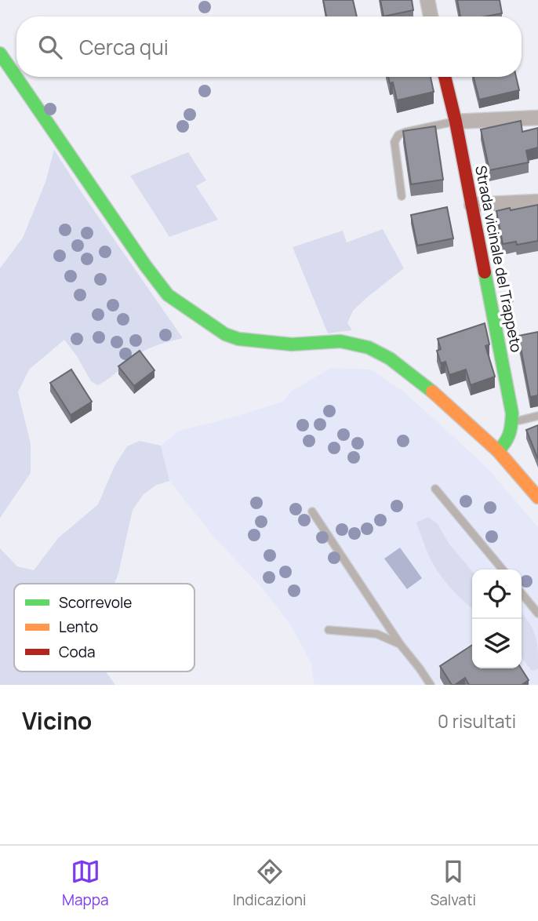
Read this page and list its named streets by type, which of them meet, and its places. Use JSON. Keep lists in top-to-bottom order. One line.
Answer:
{"streets":{"street":["Strada vicinale del Trappeto"]},"legend":["Scorrevole","Lento","Coda"],"page":{"search":"Cerca qui","heading":["Vicino","0 risultati"],"nav":["Mappa","Indicazioni","Salvati"]}}
